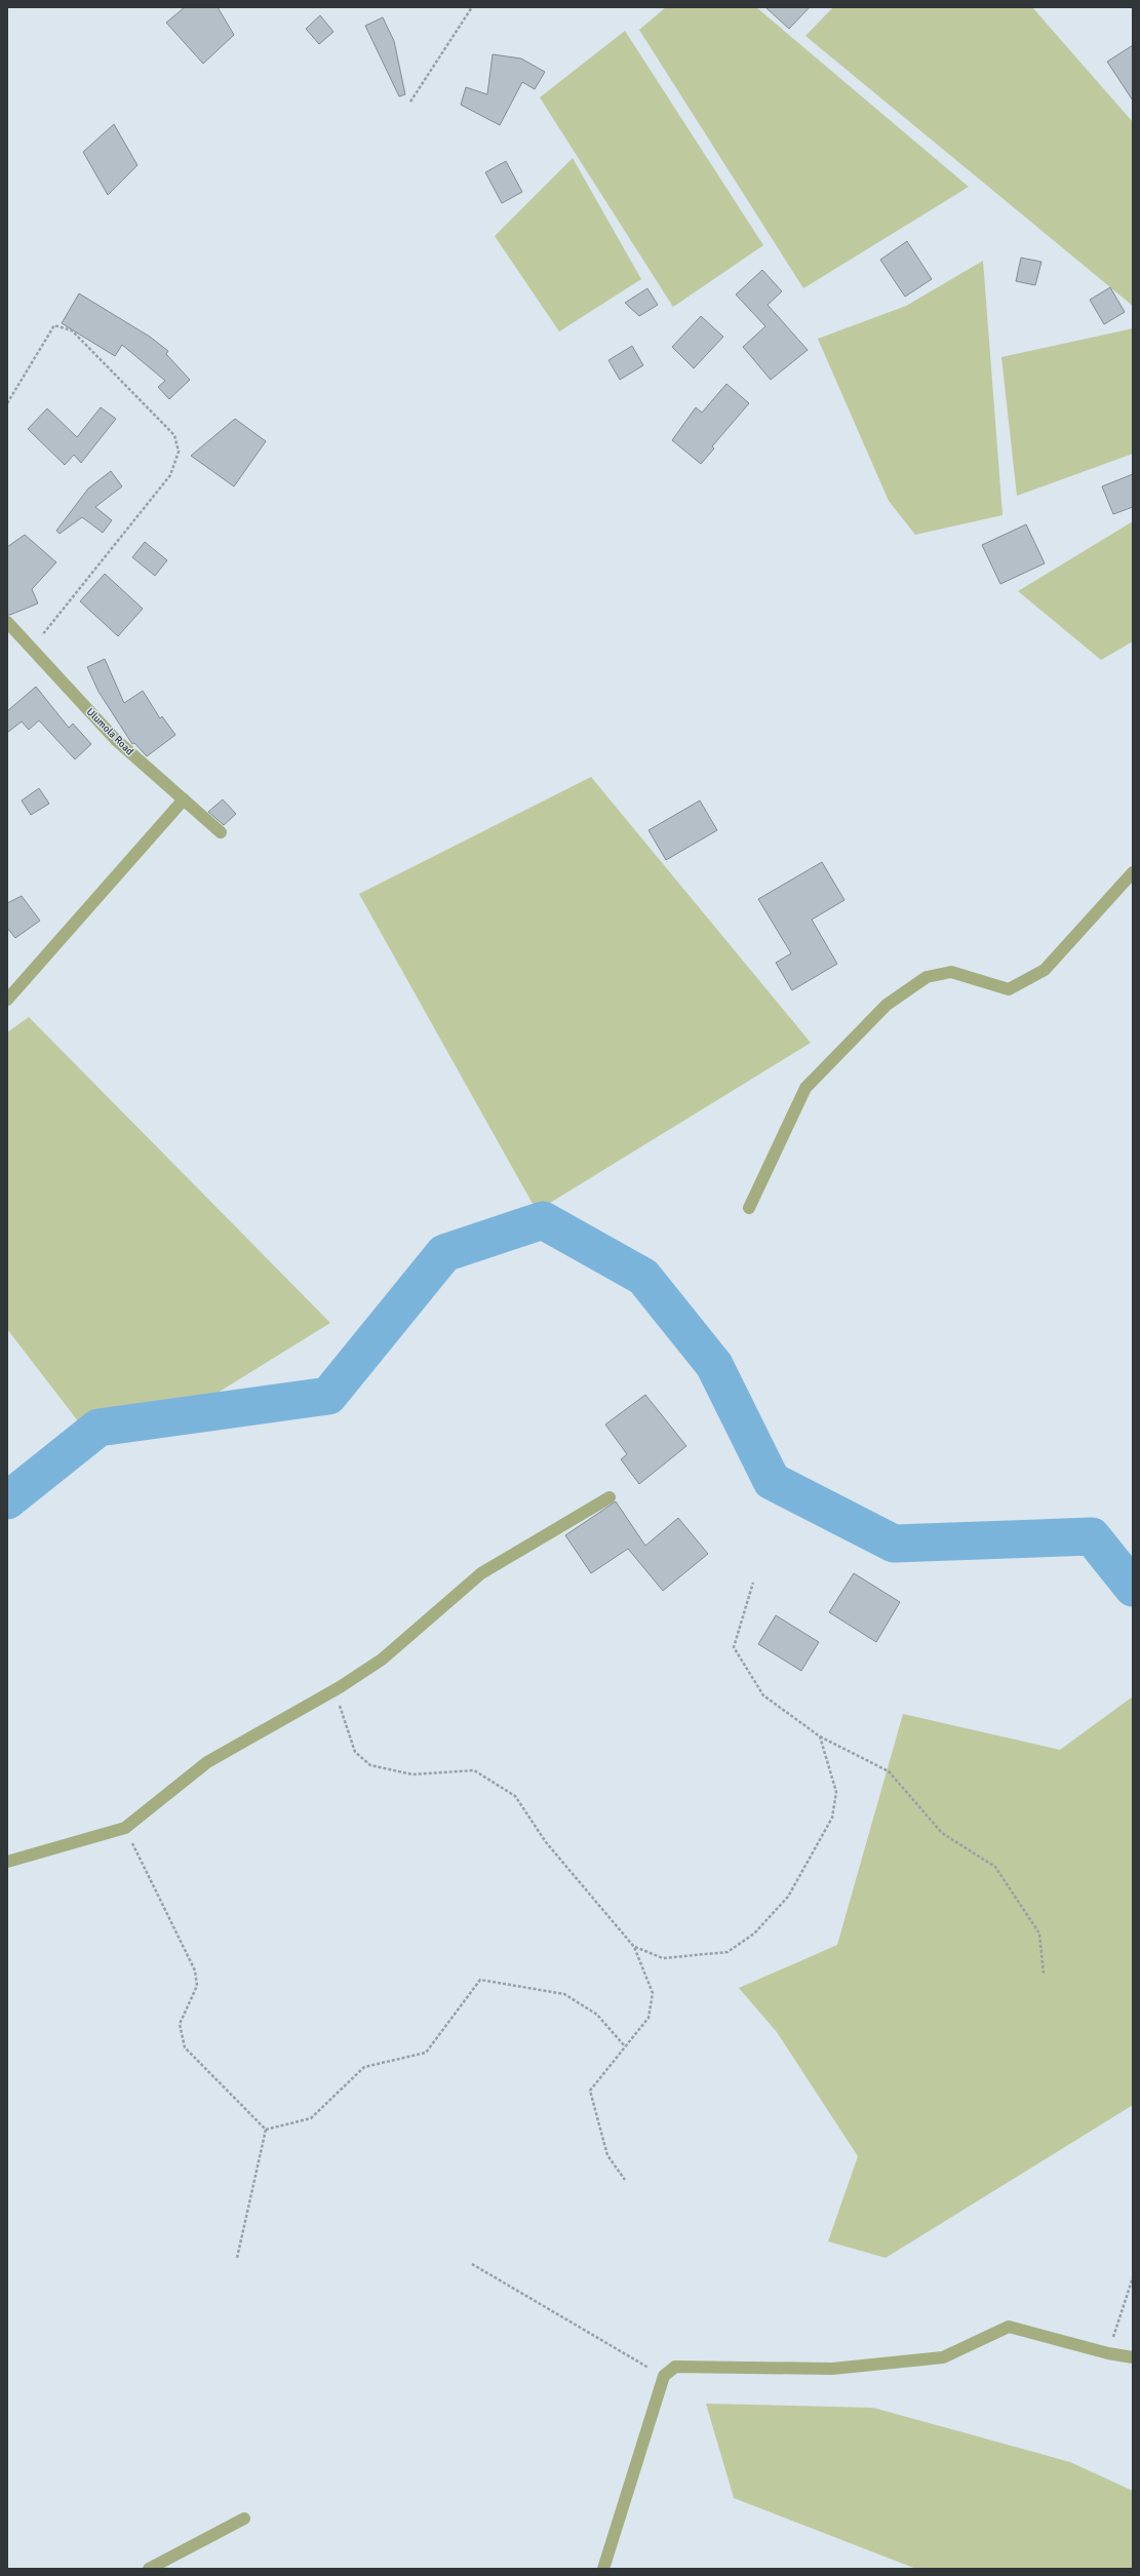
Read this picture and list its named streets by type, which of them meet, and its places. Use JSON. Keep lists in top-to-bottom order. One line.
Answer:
{"streets":{"street":["Ulumola Road"]}}
